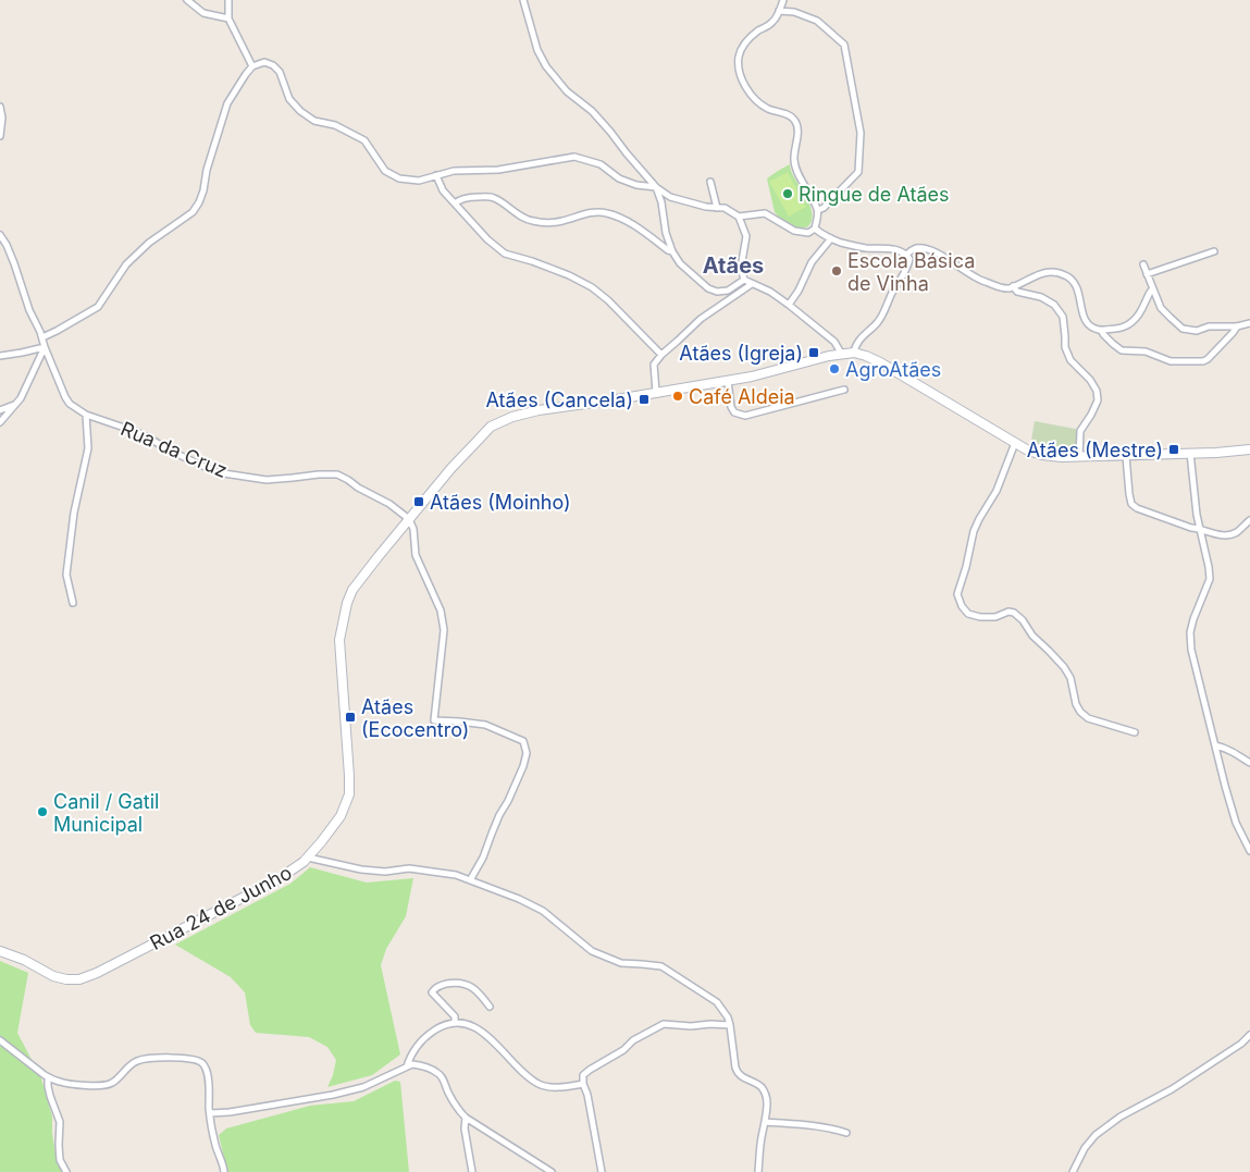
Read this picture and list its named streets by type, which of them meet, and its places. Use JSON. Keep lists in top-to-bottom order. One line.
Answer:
{"streets":{"main road":["Rua 24 de Junho"],"street":["Rua da Cruz"]},"crossings":[["Rua da Cruz","Rua 24 de Junho"]],"districts":["Atães"],"places":{"other":["Ringue de Atães","Escola Básica de Vinha","AgroAtães","Café Aldeia","Canil / Gatil Municipal"],"transit":["Atães (Igreja)","Atães (Cancela)","Atães (Mestre)","Atães (Moinho)","Atães (Ecocentro)"]}}
